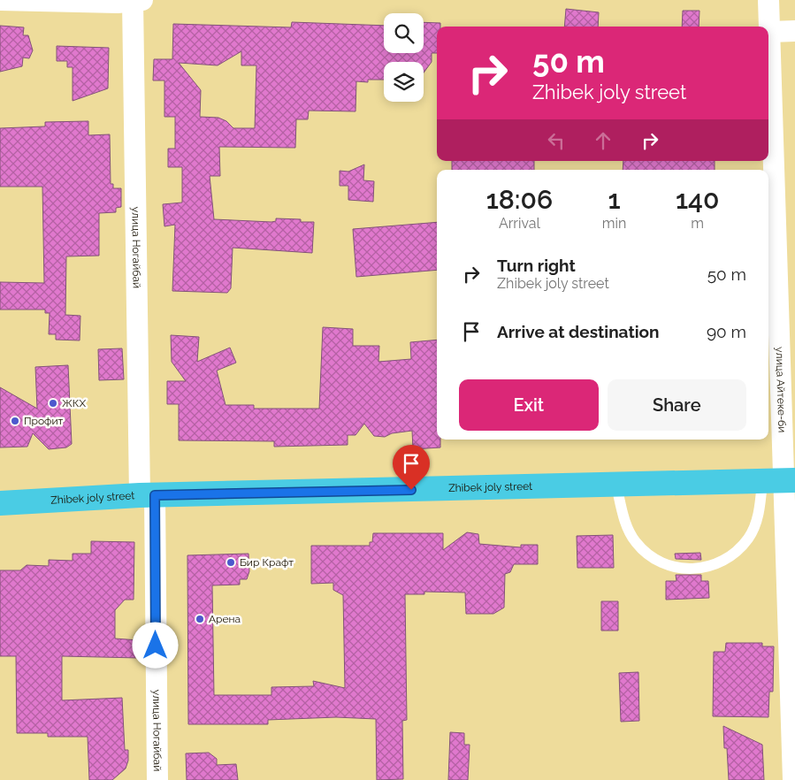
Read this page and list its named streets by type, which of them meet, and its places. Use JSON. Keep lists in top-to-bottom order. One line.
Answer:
{"streets":{"highway":["Zhibek joly street"],"street":["улица Ногайбай","улица Айтеке-би"]},"crossings":[["улица Ногайбай","Zhibek joly street"],["улица Айтеке-би","Zhibek joly street"]],"places":["ЖКХ","Профит","Бир Крафт","Арена"],"page":{"turn":["50 m","Zhibek joly street"],"eta":["18:06","Arrival","1","min","140","m"],"list":[{"name":"Turn right","note":"Zhibek joly street","value":"50 m"},{"name":"Arrive at destination","value":"90 m"}],"buttons":["Exit","Share"]}}
